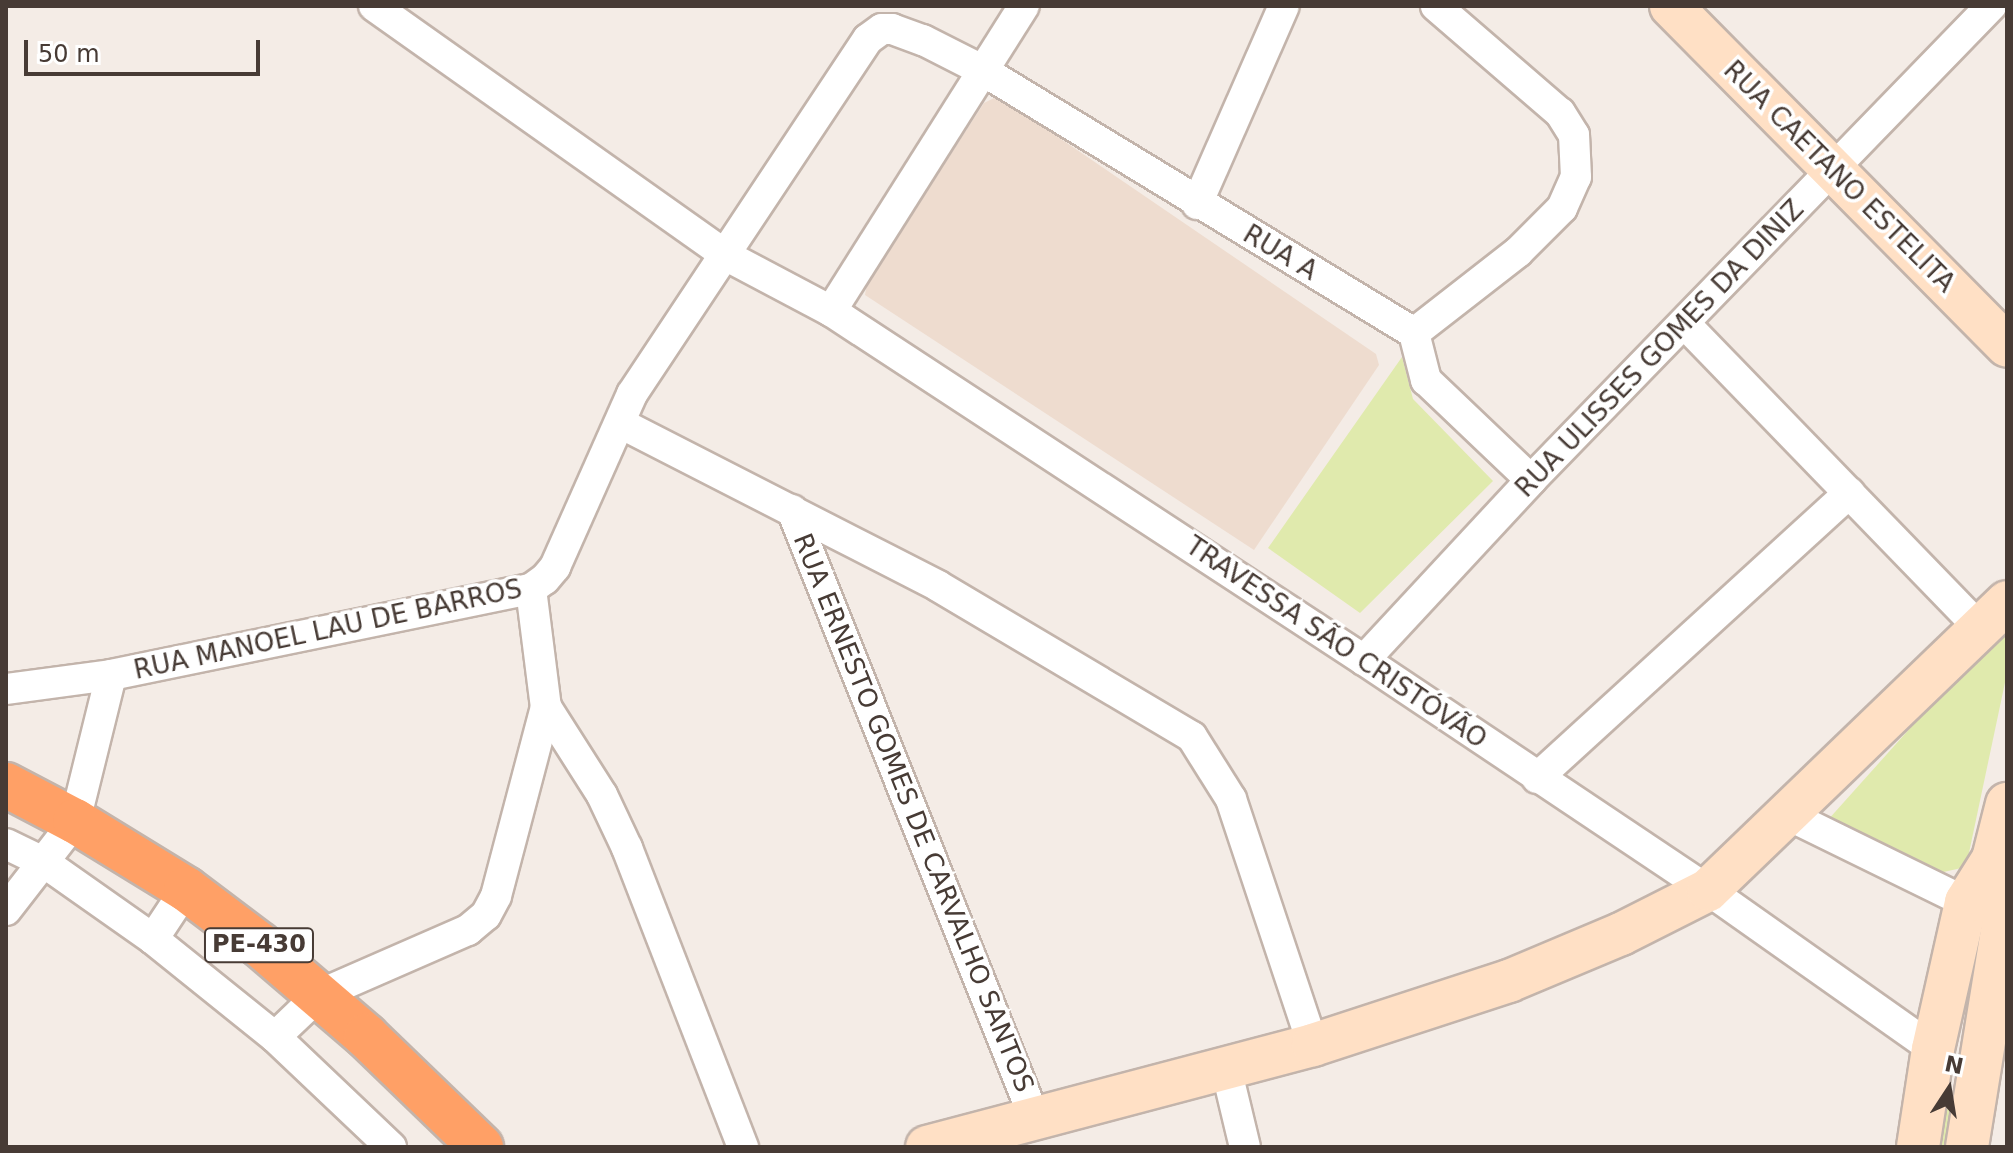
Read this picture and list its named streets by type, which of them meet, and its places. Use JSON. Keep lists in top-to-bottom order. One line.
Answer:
{"streets":{"highway":["PE-430"],"street":["RUA CAETANO ESTELITA","RUA A","RUA ULISSES GOMES DA DINIZ","RUA MANOEL LAU DE BARROS","TRAVESSA SÃO CRISTÓVÃO","RUA ERNESTO GOMES DE CARVALHO SANTOS"]},"crossings":[["RUA CAETANO ESTELITA","RUA ULISSES GOMES DA DINIZ"],["RUA A","RUA MANOEL LAU DE BARROS"],["RUA ULISSES GOMES DA DINIZ","TRAVESSA SÃO CRISTÓVÃO"],["RUA MANOEL LAU DE BARROS","TRAVESSA SÃO CRISTÓVÃO"]],"scale_bar":"50 m","north":"top"}
